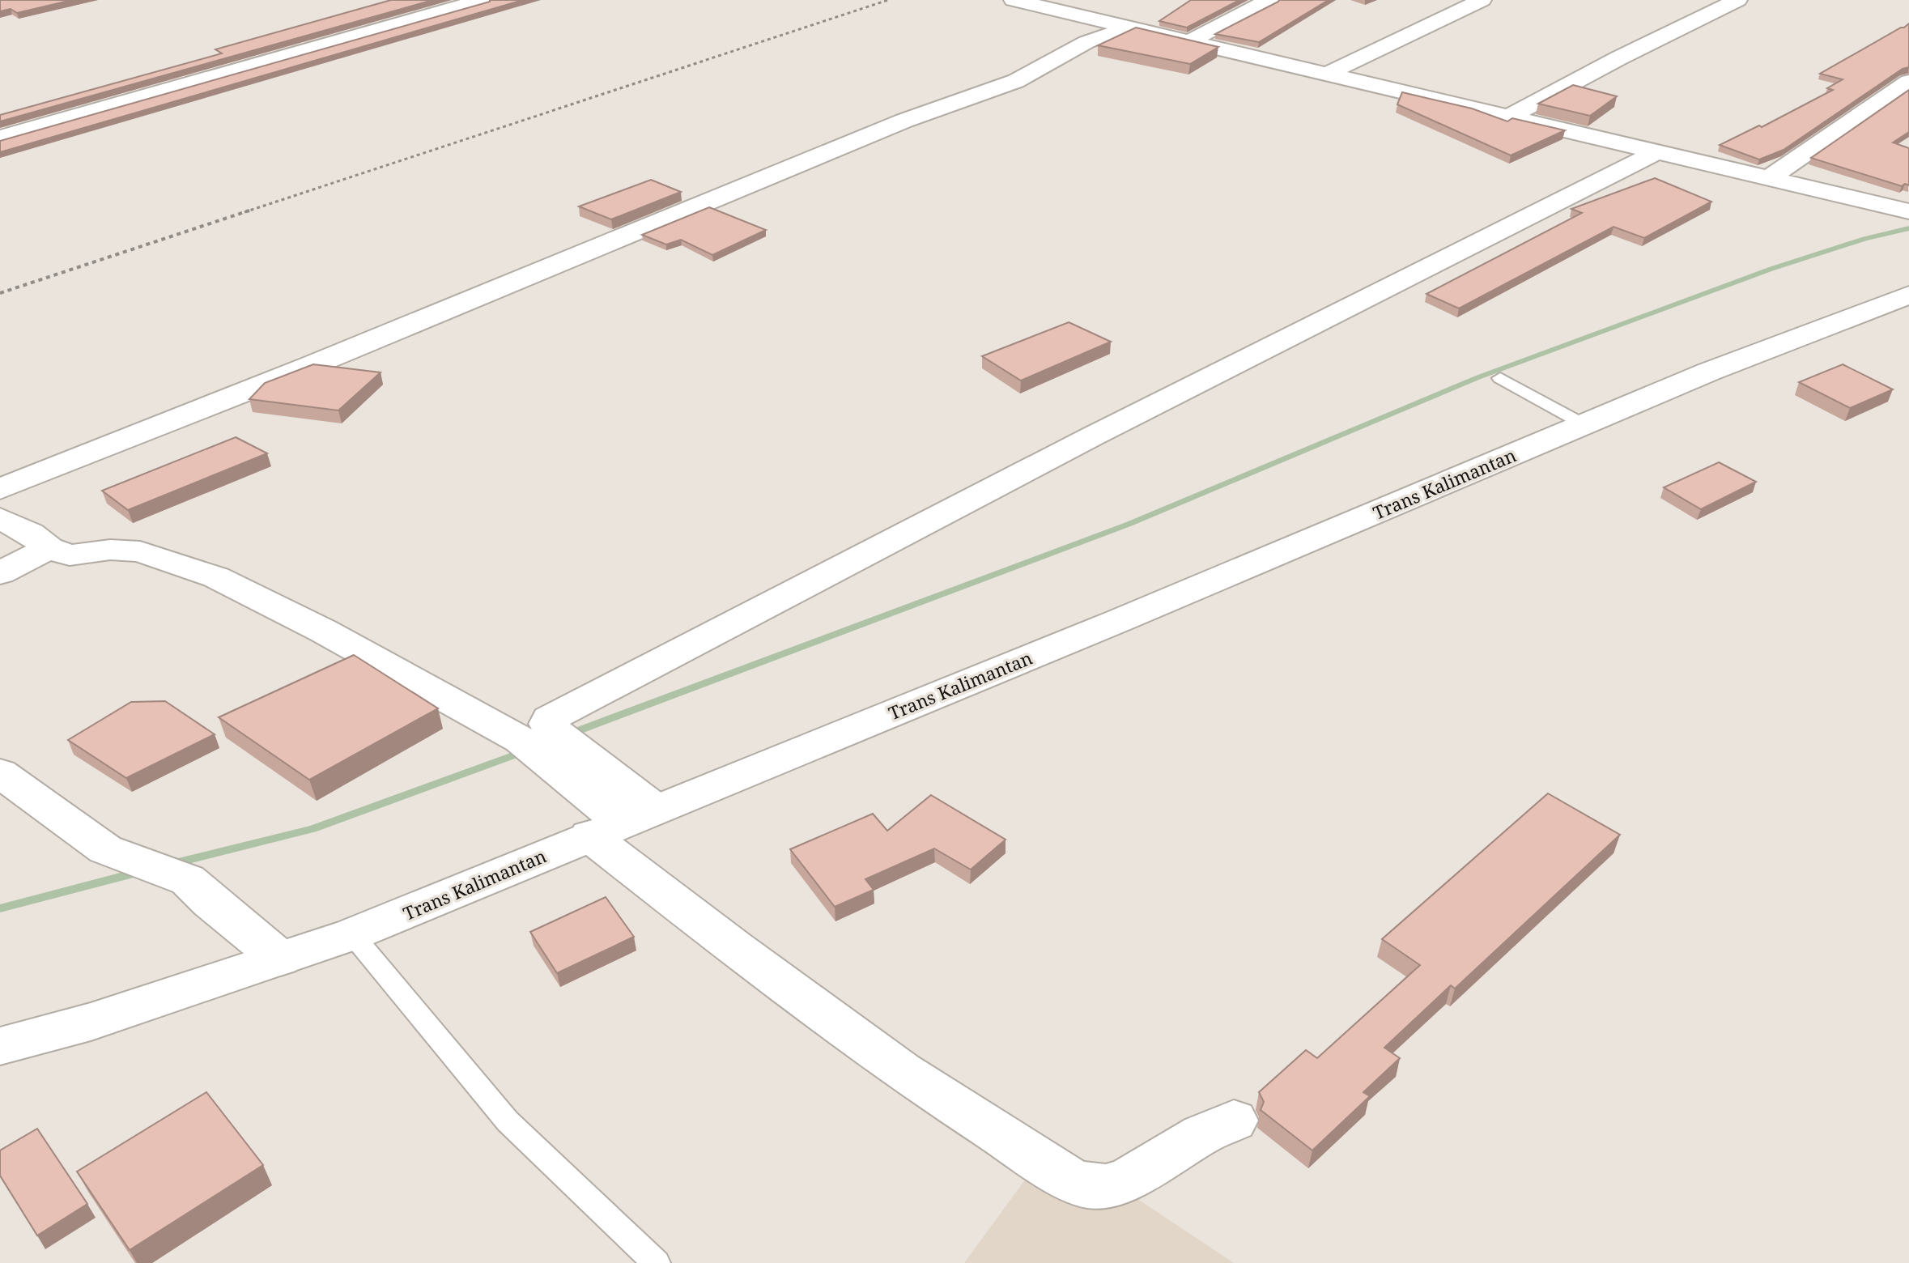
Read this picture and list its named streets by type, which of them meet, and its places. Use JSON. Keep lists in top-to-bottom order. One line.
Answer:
{"streets":{"main road":["Trans Kalimantan"]}}
